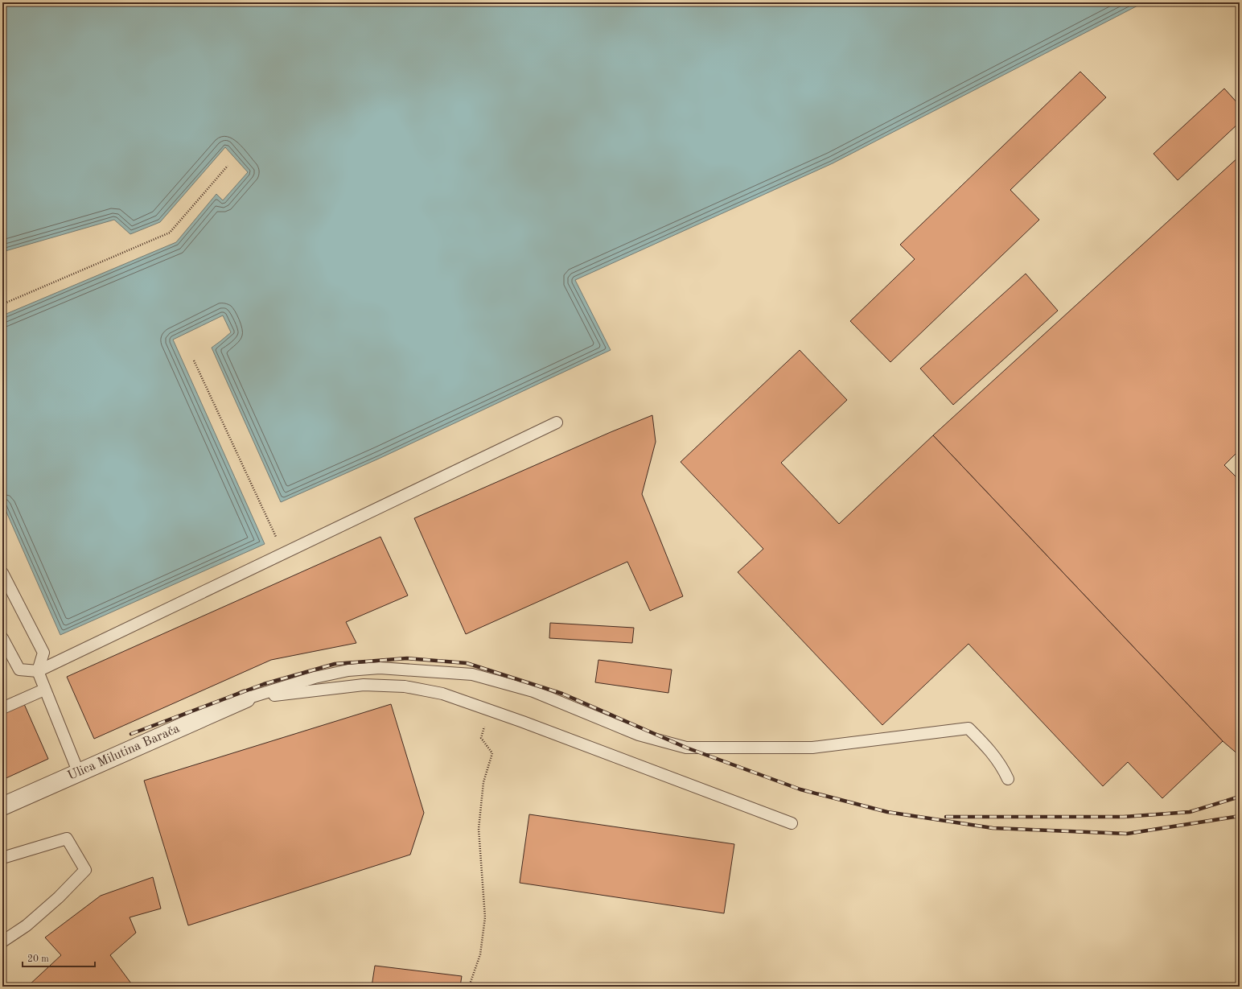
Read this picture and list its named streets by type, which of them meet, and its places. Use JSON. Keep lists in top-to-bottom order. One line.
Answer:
{"streets":{"street":["Ulica Milutina Barača"]},"scale_bar":"20 m"}
